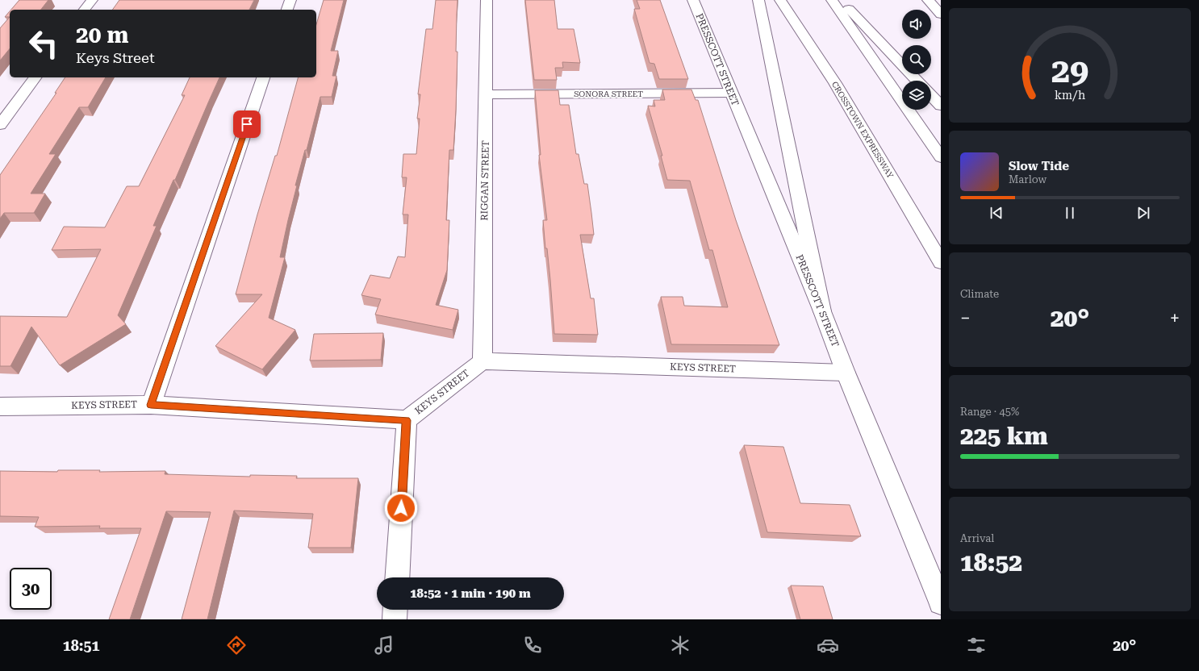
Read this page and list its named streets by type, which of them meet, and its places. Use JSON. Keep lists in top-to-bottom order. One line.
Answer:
{"streets":{"main road":["PRESSCOTT STREET","SONORA STREET","CROSSTOWN EXPRESSWAY","RIGGAN STREET","KEYS STREET"]},"crossings":[["PRESSCOTT STREET","SONORA STREET"],["PRESSCOTT STREET","KEYS STREET"],["SONORA STREET","RIGGAN STREET"],["RIGGAN STREET","KEYS STREET"]],"page":{"turn":["20 m","Keys Street"],"song":["Slow Tide","Marlow"],"tile":["Climate",["Range · 45%","225 km"],["Arrival","18:52"]],"heat":["−","20°","+"],"limit":"30","trip":"18:52 · 1 min · 190 m","tabs":["18:51","20°"],"gauge":["29","km/h"]}}
